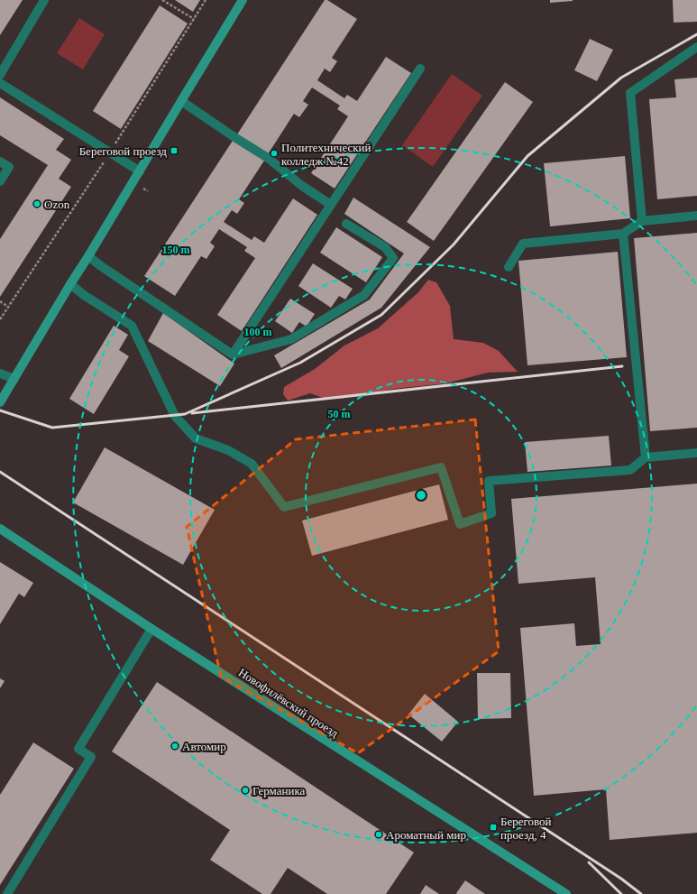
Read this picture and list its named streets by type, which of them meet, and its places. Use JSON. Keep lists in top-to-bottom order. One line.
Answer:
{"streets":{"street":["Новофилёвский проезд"]},"places":{"transit":["Береговой проезд","Береговой проезд, 4"],"other":["Политехнический колледж №42","Ozon","Автомир","Германика","Ароматный мир"]},"rings":["150 m","100 m","50 m"]}
